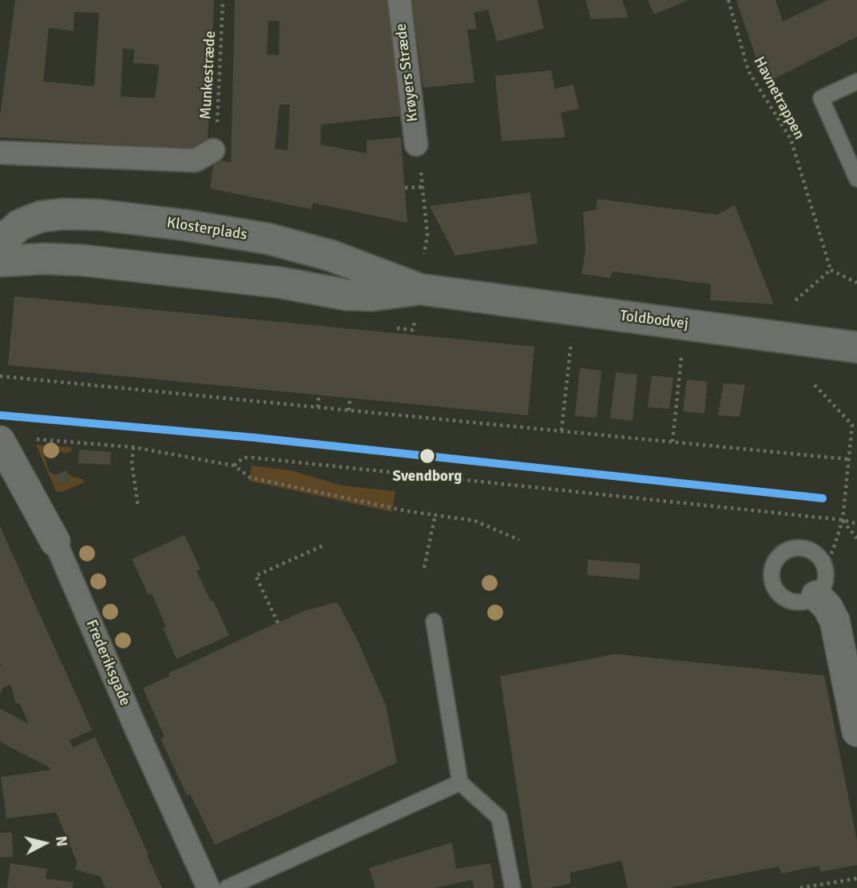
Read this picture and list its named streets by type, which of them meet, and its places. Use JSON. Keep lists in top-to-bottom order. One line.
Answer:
{"streets":{"street":["Krøyers Stræde","Klosterplads","Toldbodvej","Frederiksgade"],"path":["Munkestræde","Havnetrappen"]},"crossings":[["Klosterplads","Toldbodvej"]],"places":["Svendborg"],"north":"right"}
